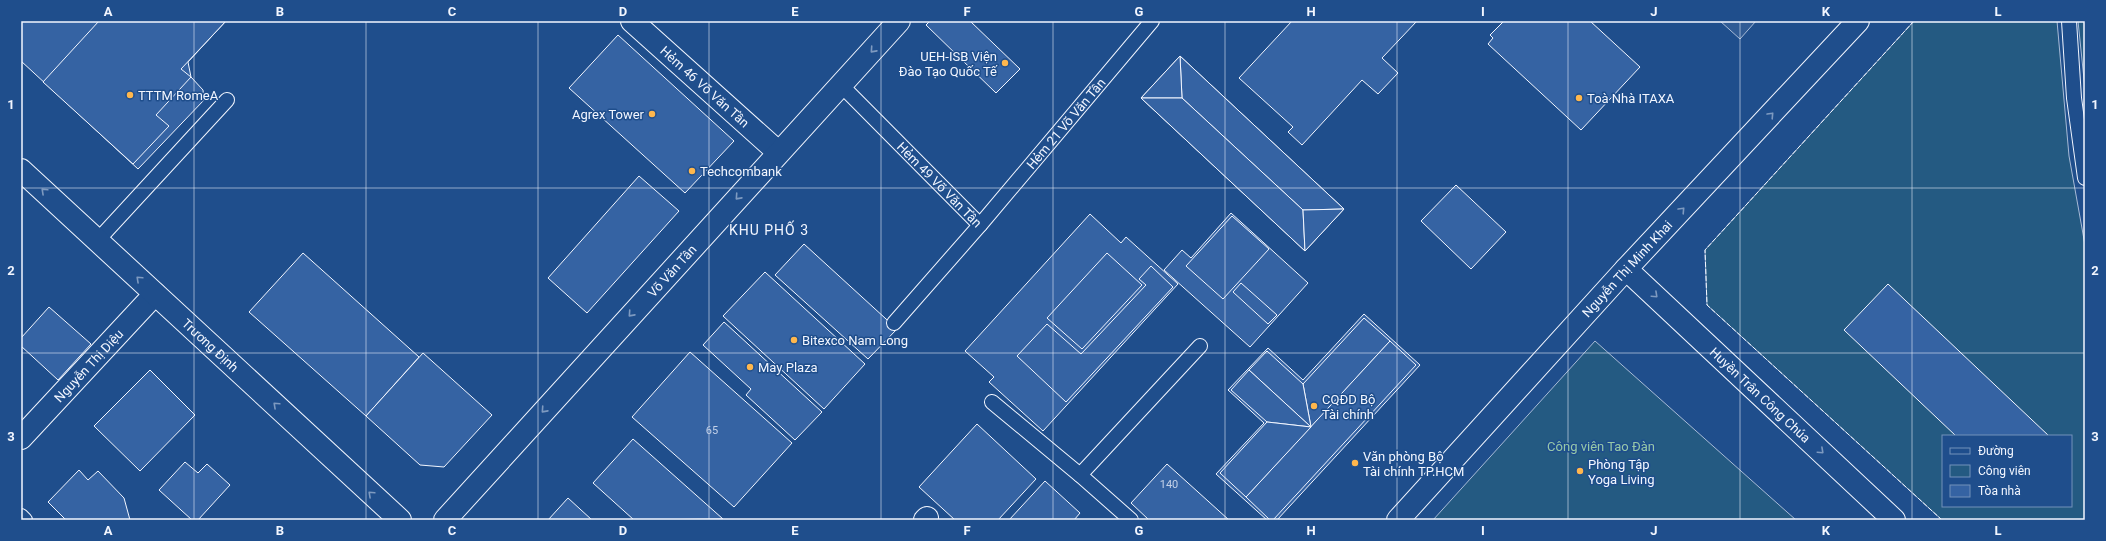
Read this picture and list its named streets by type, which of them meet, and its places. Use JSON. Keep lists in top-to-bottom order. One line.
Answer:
{"streets":{"main road":["Hẻm 46 Võ Văn Tần","Nguyễn Thị Minh Khai","Võ Văn Tần","Trương Định","Nguyễn Thị Diệu","Huyền Trân Công Chúa"],"lane":["Hẻm 21 Võ Văn Tần","Hẻm 49 Võ Văn Tần"]},"crossings":[["Hẻm 46 Võ Văn Tần","Võ Văn Tần"],["Hẻm 21 Võ Văn Tần","Hẻm 49 Võ Văn Tần"],["Hẻm 49 Võ Văn Tần","Võ Văn Tần"],["Nguyễn Thị Minh Khai","Huyền Trân Công Chúa"],["Trương Định","Nguyễn Thị Diệu"]],"one_way":["Nguyễn Thị Minh Khai","Võ Văn Tần","Trương Định","Huyền Trân Công Chúa"],"districts":["KHU PHỐ 3"],"parks":["Công viên Tao Đàn"],"places":["UEH-ISB Viện Đào Tạo Quốc Tế","TTTM RomeA","Toà Nhà ITAXA","Agrex Tower","Techcombank","Bitexco Nam Long","May Plaza","CQĐD Bộ Tài chính","Văn phòng Bộ Tài chính TP.HCM","Phòng Tập Yoga Living"],"house_numbers":["65","140"],"legend":["Đường","Công viên","Tòa nhà"],"grid":{"columns":["A","B","C","D","E","F","G","H","I","J","K","L"],"rows":["1","2","3"]}}
